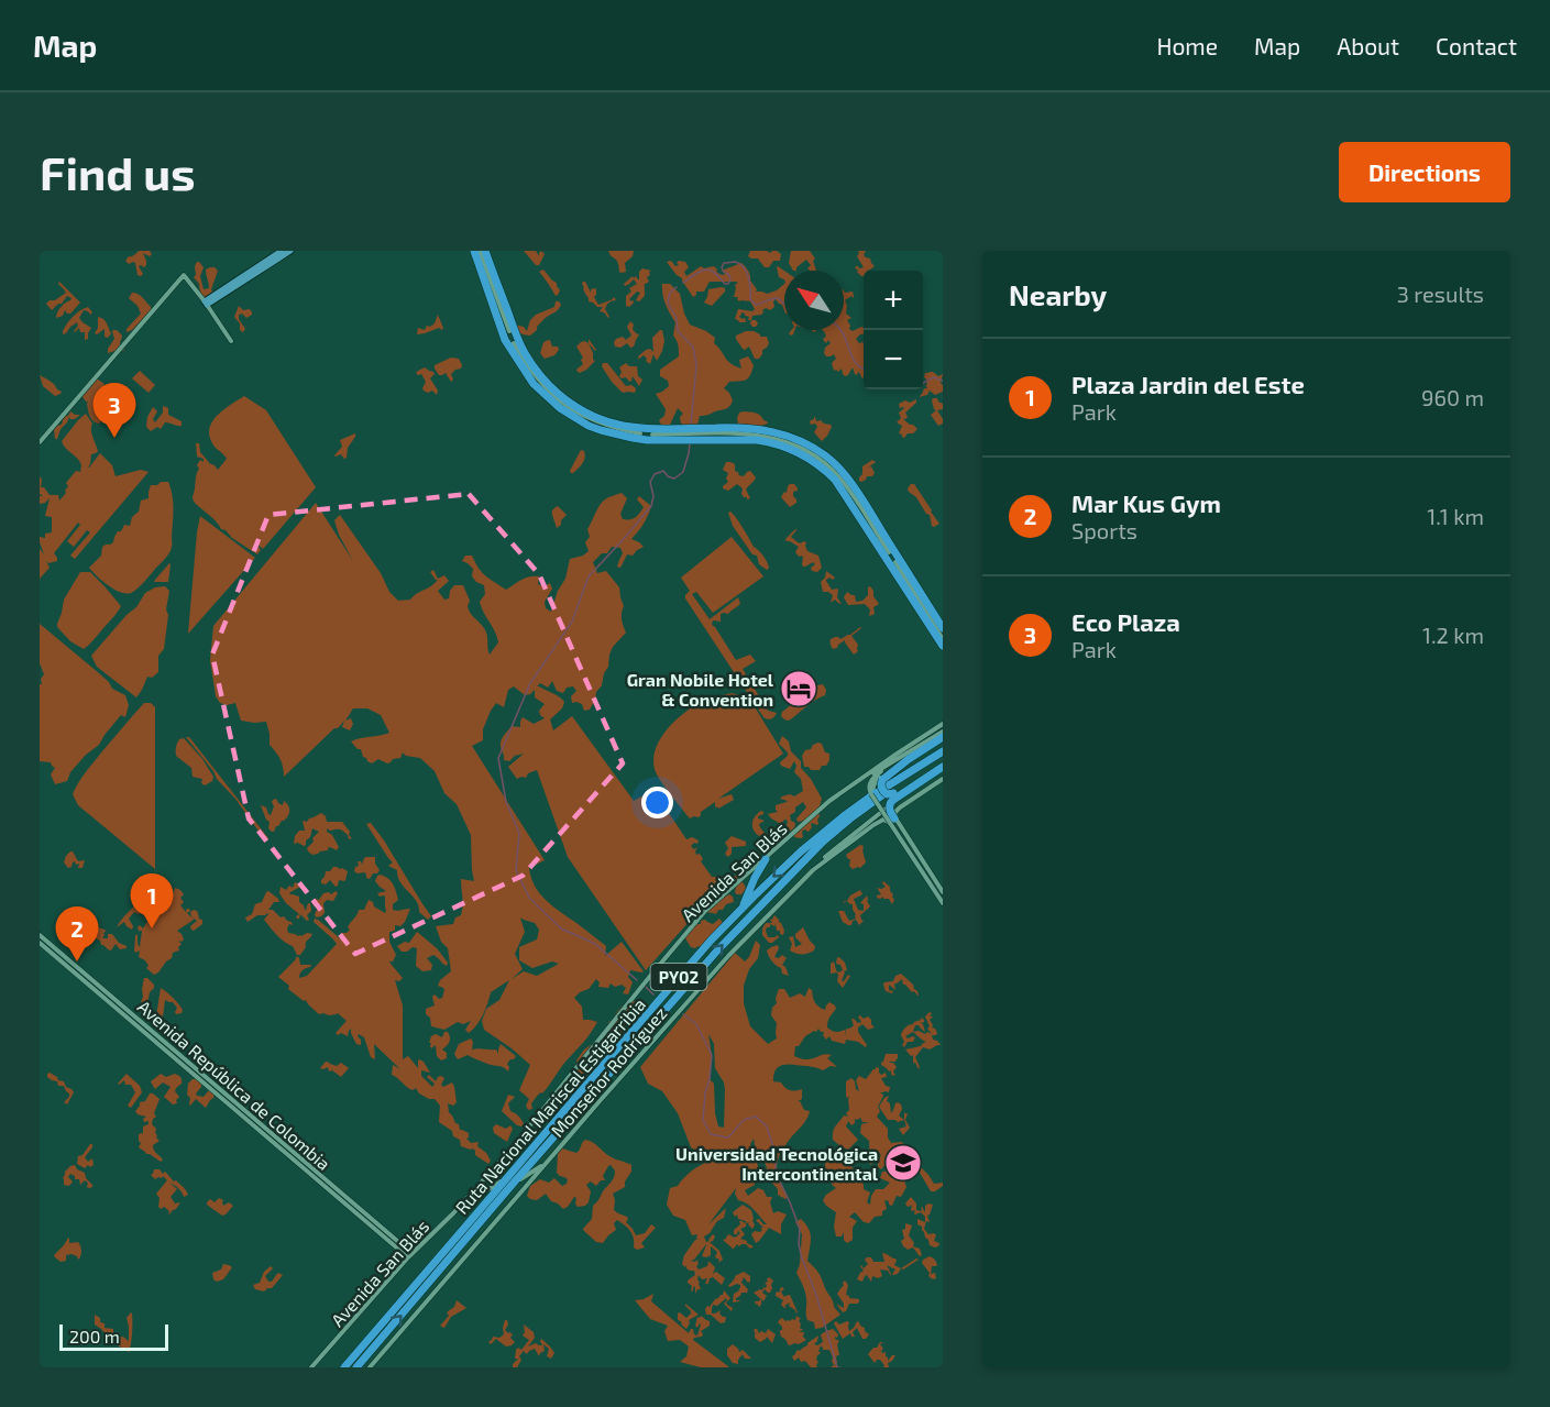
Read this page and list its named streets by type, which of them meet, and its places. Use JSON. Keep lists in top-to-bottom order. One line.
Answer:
{"streets":{"highway":["PY02","Ruta Nacional Mariscal Estigarribia"],"street":["Avenida San Blás","Monseñor Rodríguez","Avenida República de Colombia"]},"crossings":[["Avenida San Blás","Avenida República de Colombia"]],"places":{"hotel":["Gran Nobile Hotel & Convention"],"school or university":["Universidad Tecnológica Intercontinental"]},"scale_bar":"200 m","north":"top left","page":{"header":"Map","nav":["Home","Map","About","Contact"],"buttons":"Directions","title":"Find us","heading":["Nearby","3 results"],"map_buttons":["+","−"],"list":[{"mark":"1","name":"Plaza Jardin del Este","note":"Park","value":"960 m"},{"mark":"2","name":"Mar Kus Gym","note":"Sports","value":"1.1 km"},{"mark":"3","name":"Eco Plaza","note":"Park","value":"1.2 km"}],"pins":["3","1","2"],"scale":"200 m"}}
